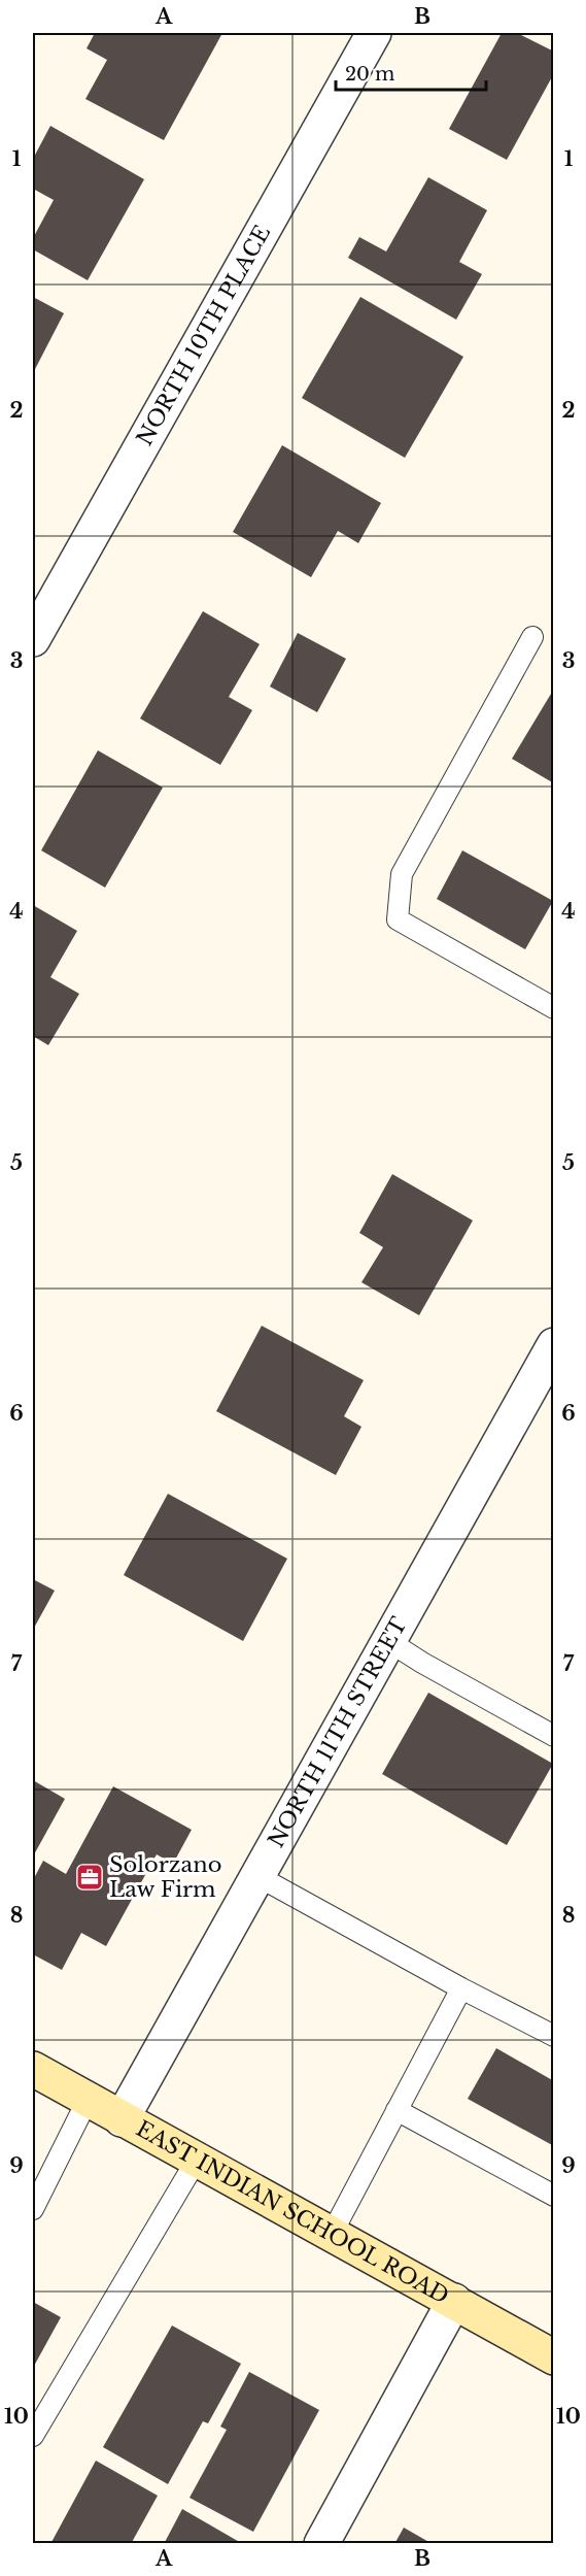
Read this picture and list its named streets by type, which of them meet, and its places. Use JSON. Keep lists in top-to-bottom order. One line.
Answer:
{"streets":{"main road":["EAST INDIAN SCHOOL ROAD"],"street":["NORTH 10TH PLACE","NORTH 11TH STREET"]},"crossings":[["NORTH 11TH STREET","EAST INDIAN SCHOOL ROAD"]],"places":{"office":["Solorzano Law Firm"]},"scale_bar":"20 m","grid":{"columns":["A","B"],"rows":["1","2","3","4","5","6","7","8","9","10"]}}
